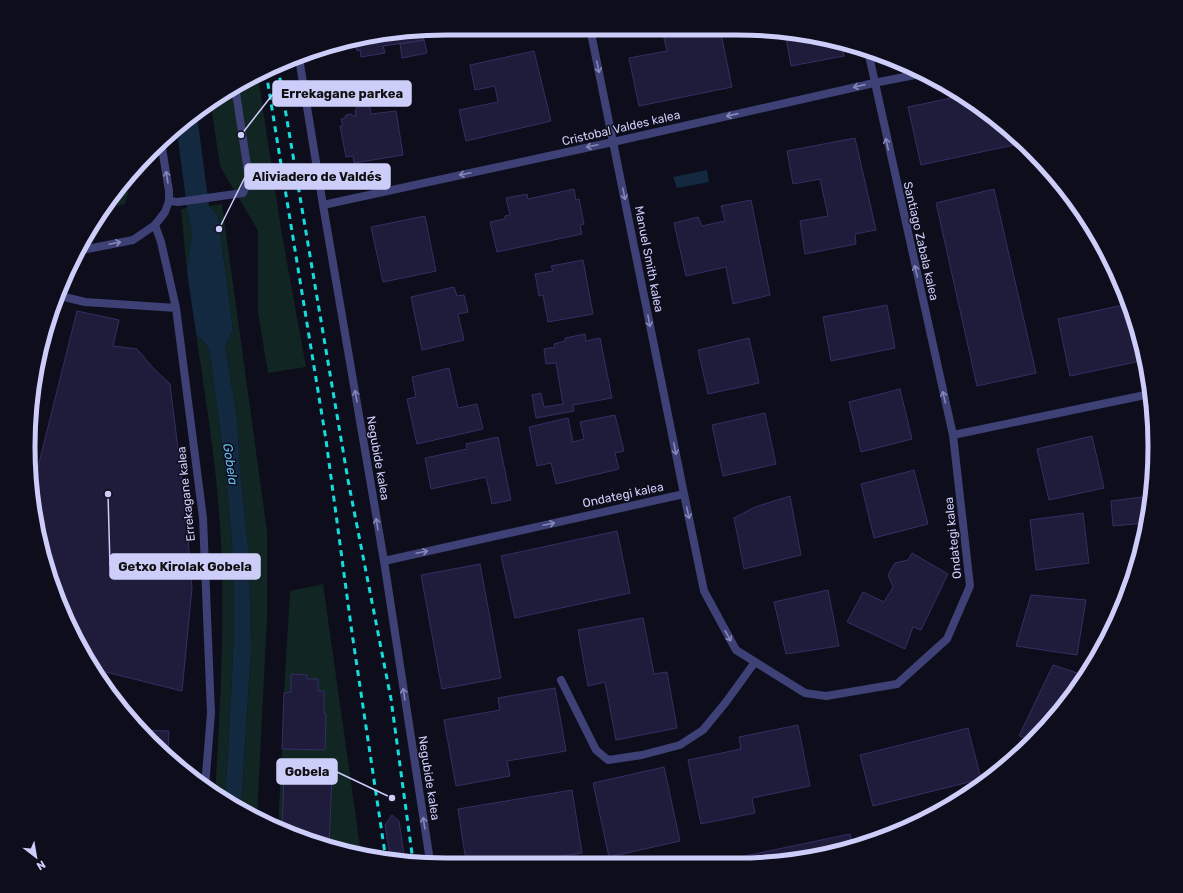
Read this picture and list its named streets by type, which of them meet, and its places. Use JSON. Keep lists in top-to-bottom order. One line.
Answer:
{"streets":{"street":["Cristobal Valdes kalea","Santiago Zabala kalea","Manuel Smith kalea","Negubide kalea","Errekagane kalea","Ondategi kalea"]},"crossings":[["Cristobal Valdes kalea","Santiago Zabala kalea"],["Cristobal Valdes kalea","Manuel Smith kalea"],["Cristobal Valdes kalea","Negubide kalea"],["Santiago Zabala kalea","Ondategi kalea"],["Manuel Smith kalea","Ondategi kalea"],["Negubide kalea","Ondategi kalea"]],"one_way":["Cristobal Valdes kalea","Santiago Zabala kalea","Manuel Smith kalea","Negubide kalea"],"water":["Gobela"],"places":["Errekagane parkea","Aliviadero de Valdés","Getxo Kirolak Gobela","Gobela"],"north":"bottom right"}
